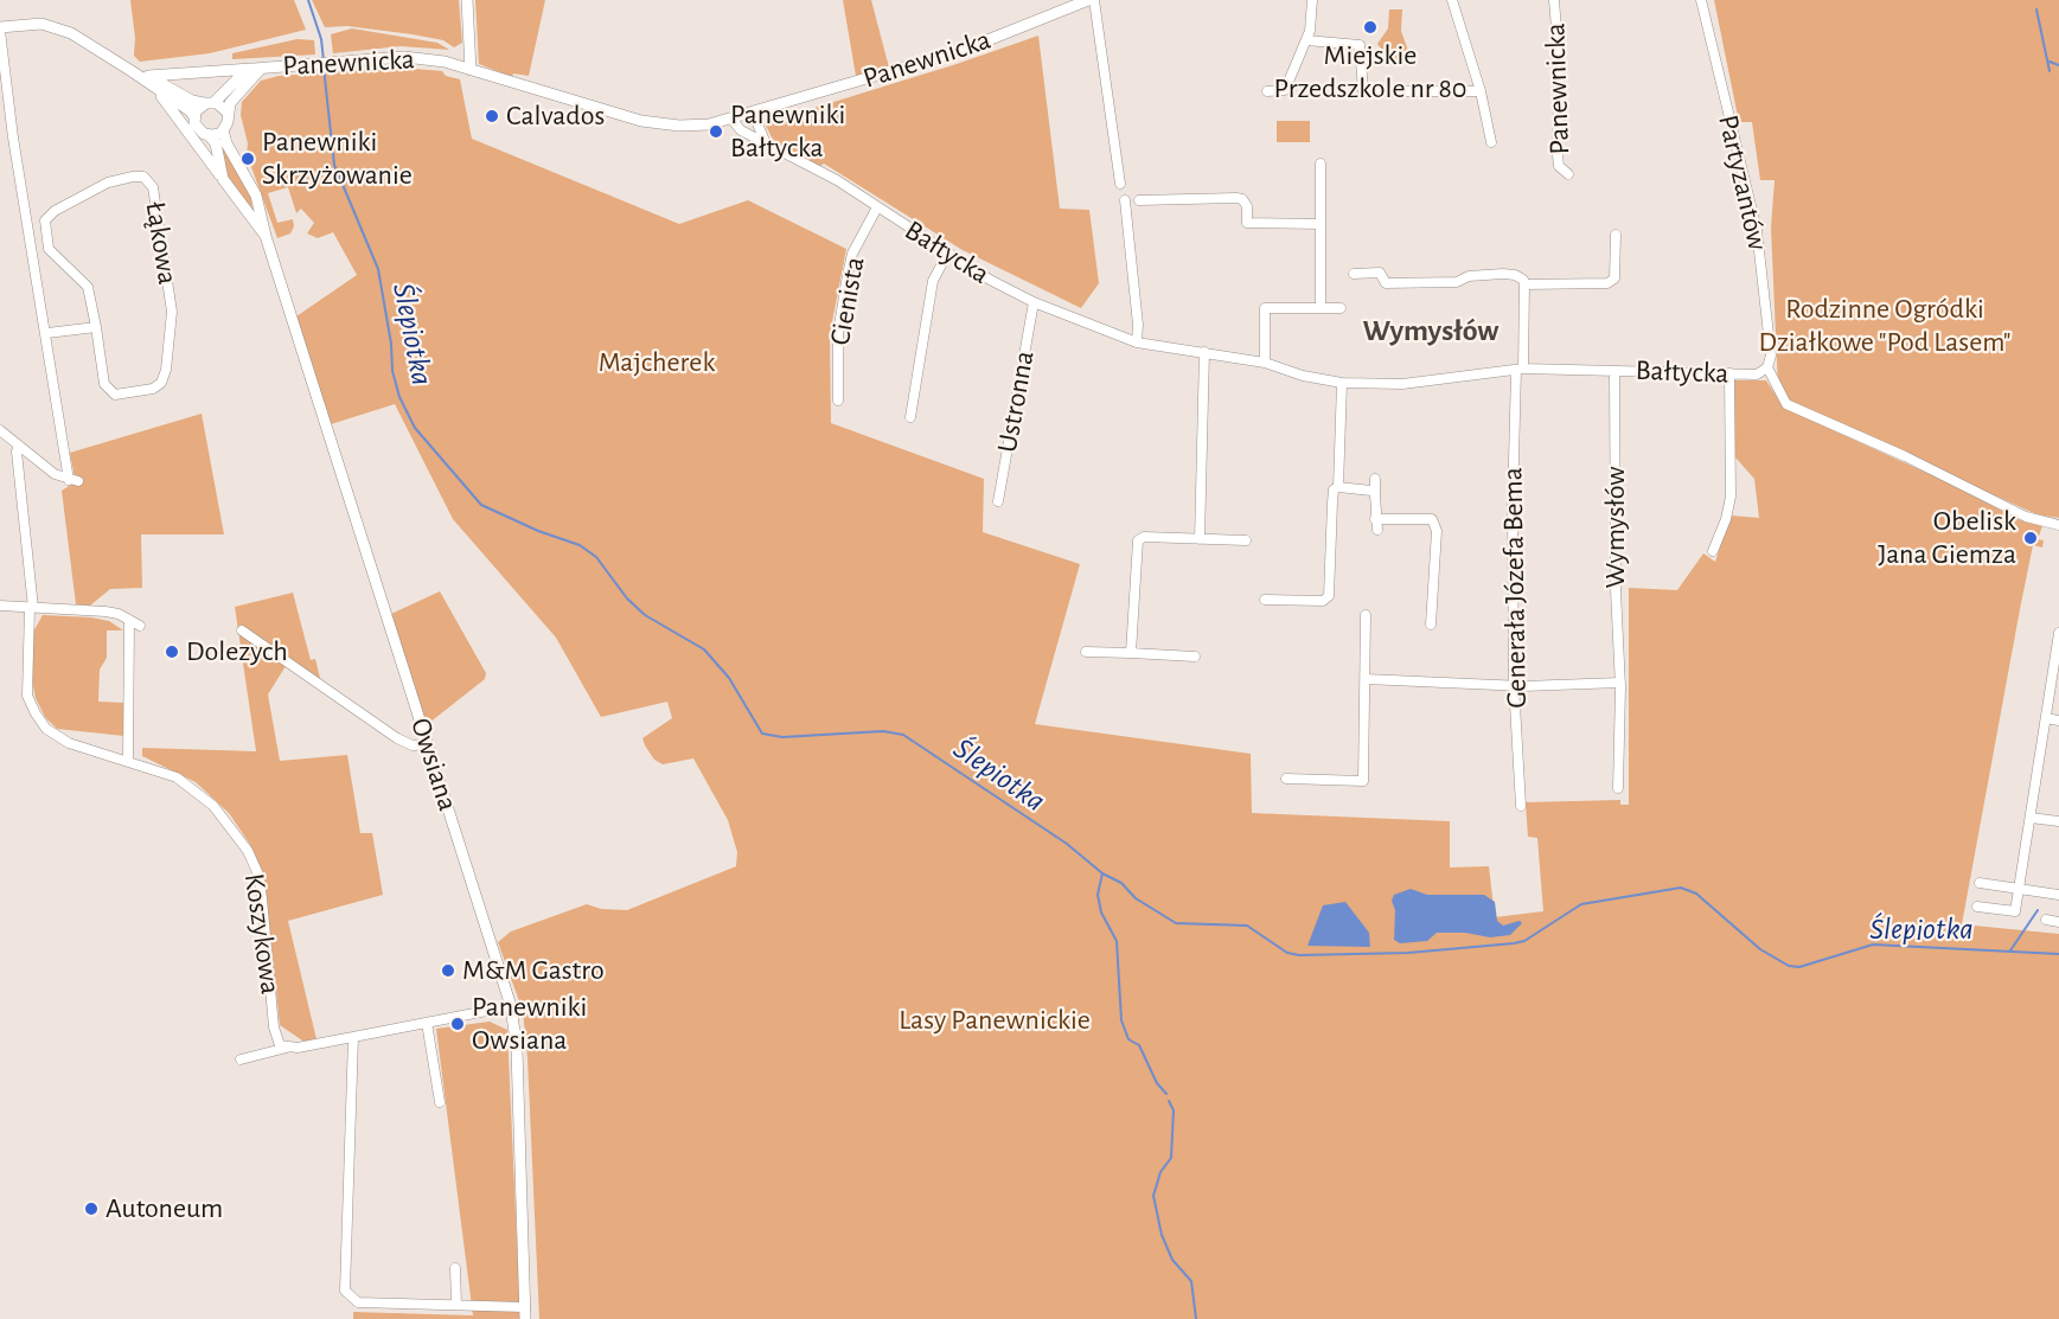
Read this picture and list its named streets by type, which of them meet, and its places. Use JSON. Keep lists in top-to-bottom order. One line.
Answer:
{"streets":{"street":["Panewnicka","Partyzantów","Łąkowa","Bałtycka","Cienista","Ustronna","Wymysłów","Generała Józefa Bema","Owsiana","Koszykowa"]},"crossings":[["Panewnicka","Bałtycka"],["Panewnicka","Owsiana"],["Partyzantów","Bałtycka"],["Bałtycka","Cienista"],["Bałtycka","Ustronna"],["Bałtycka","Wymysłów"],["Bałtycka","Generała Józefa Bema"]],"districts":["Wymysłów"],"water":["Ślepiotka"],"parks":["Rodzinne Ogródki Działkowe \"Pod Lasem\"","Majcherek","Lasy Panewnickie"],"places":["Miejskie Przedszkole nr 80","Calvados","Panewniki Bałtycka","Panewniki Skrzyżowanie","Obelisk Jana Giemza","Dolezych","M&M Gastro","Panewniki Owsiana","Autoneum"]}
